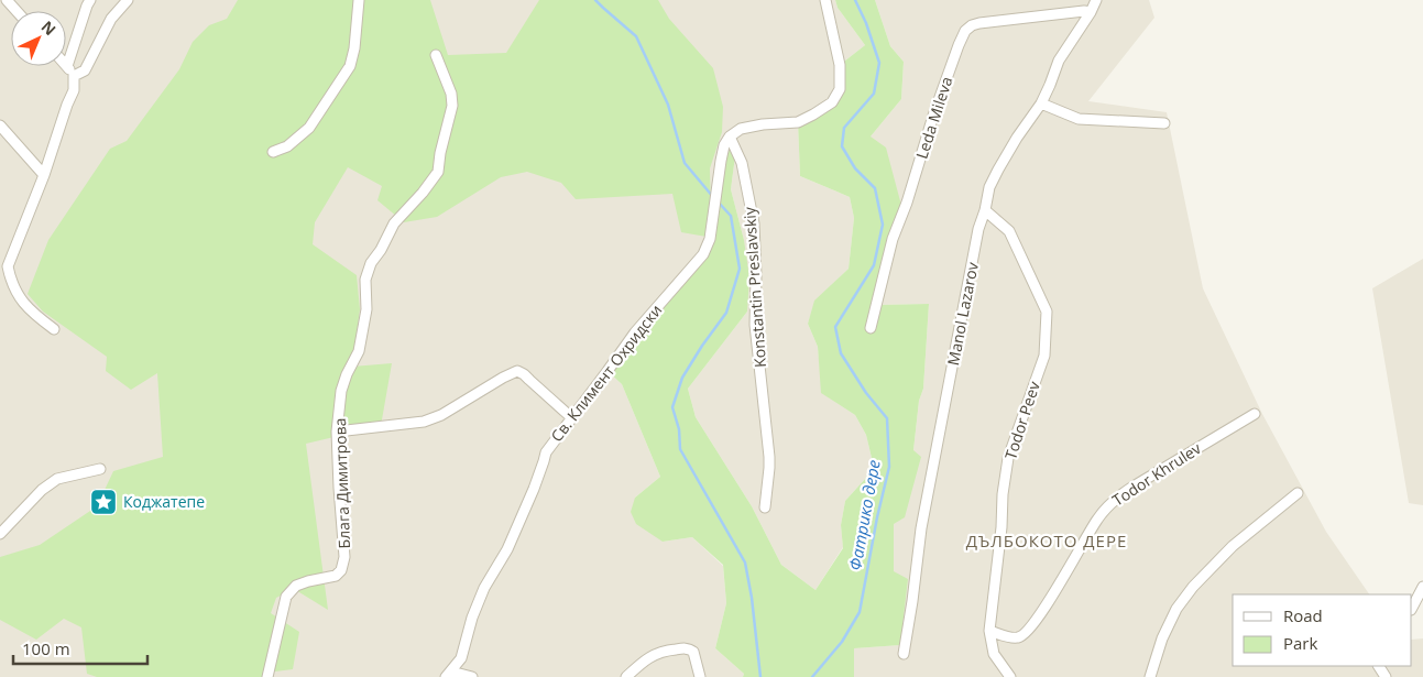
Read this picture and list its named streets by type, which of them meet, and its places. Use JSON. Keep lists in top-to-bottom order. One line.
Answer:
{"streets":{"street":["Leda Mileva","Konstantin Preslavskiy","Manol Lazarov","Св. Климент Охридски","Todor Peev","Todor Khrulev","Блага Димитрова"]},"crossings":[["Leda Mileva","Manol Lazarov"],["Konstantin Preslavskiy","Св. Климент Охридски"],["Manol Lazarov","Todor Peev"],["Todor Peev","Todor Khrulev"]],"districts":["ДЪЛБОКОТО ДЕРЕ"],"water":["Фатрико дере"],"places":{"place":["Коджатепе"]},"legend":["Road","Park"],"scale_bar":"100 m","north":"top right"}
